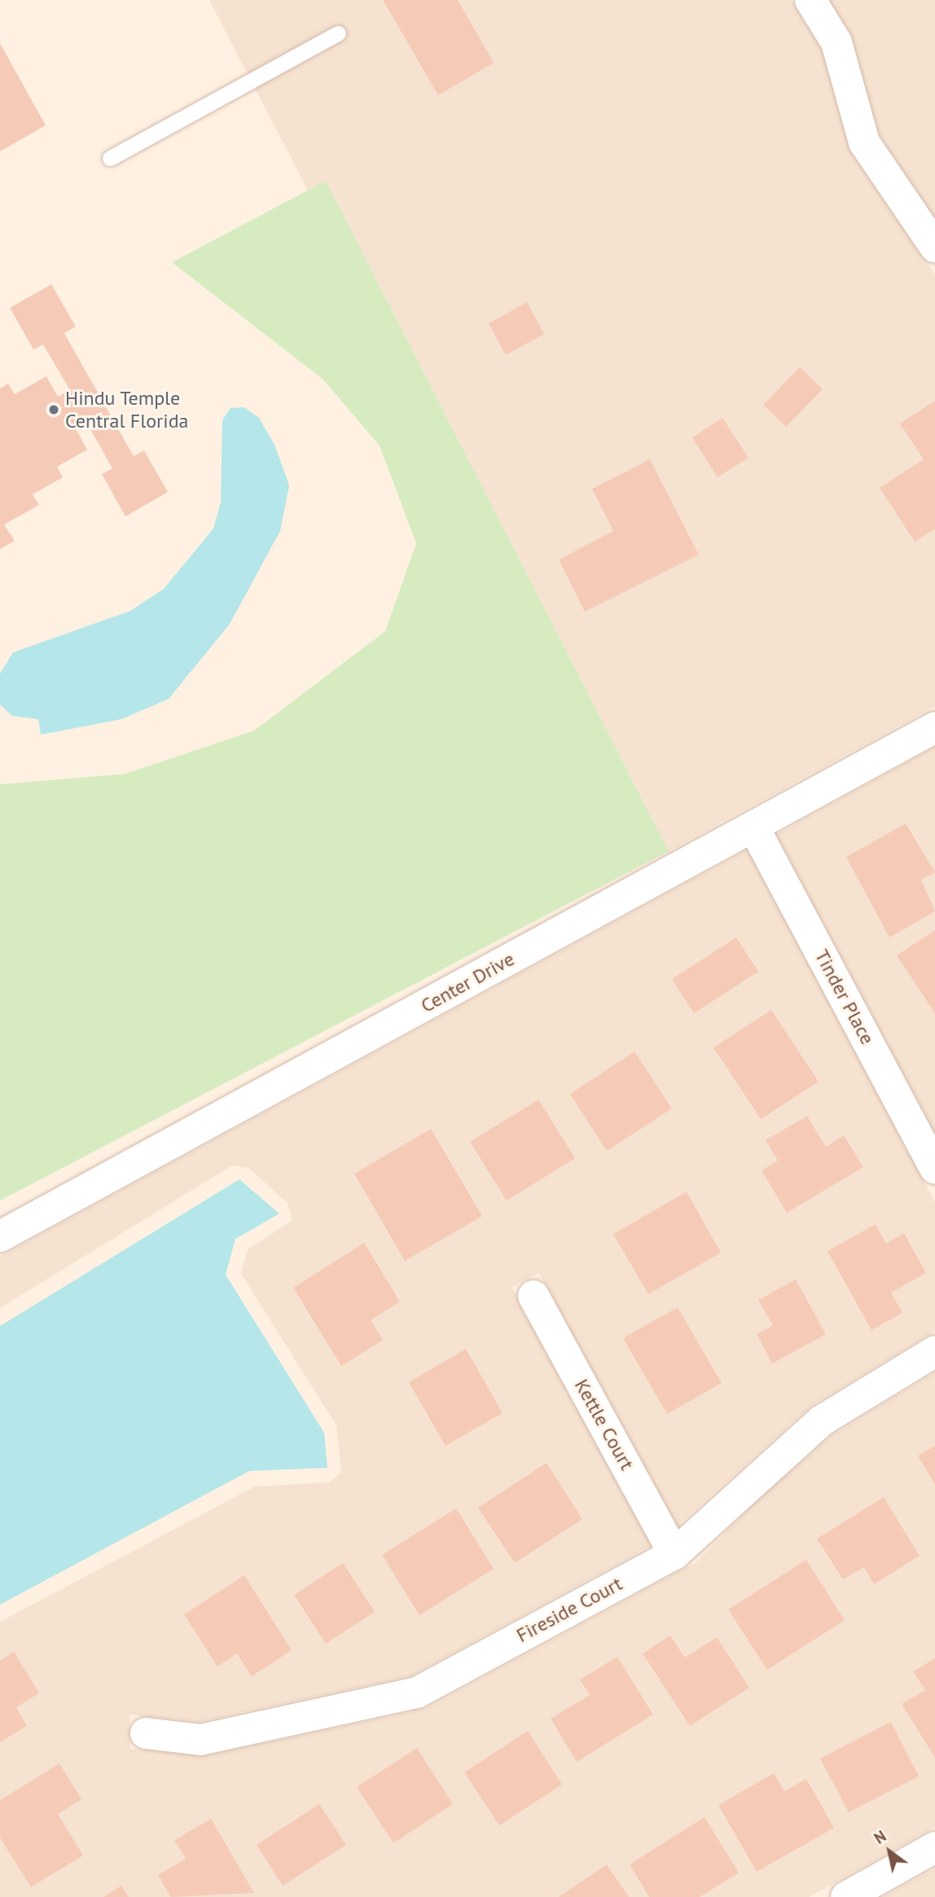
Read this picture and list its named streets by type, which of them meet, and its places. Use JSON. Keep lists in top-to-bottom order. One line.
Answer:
{"streets":{"street":["Center Drive","Tinder Place","Kettle Court","Fireside Court"]},"crossings":[["Center Drive","Tinder Place"],["Kettle Court","Fireside Court"]],"places":["Hindu Temple Central Florida"],"north":"top left"}
